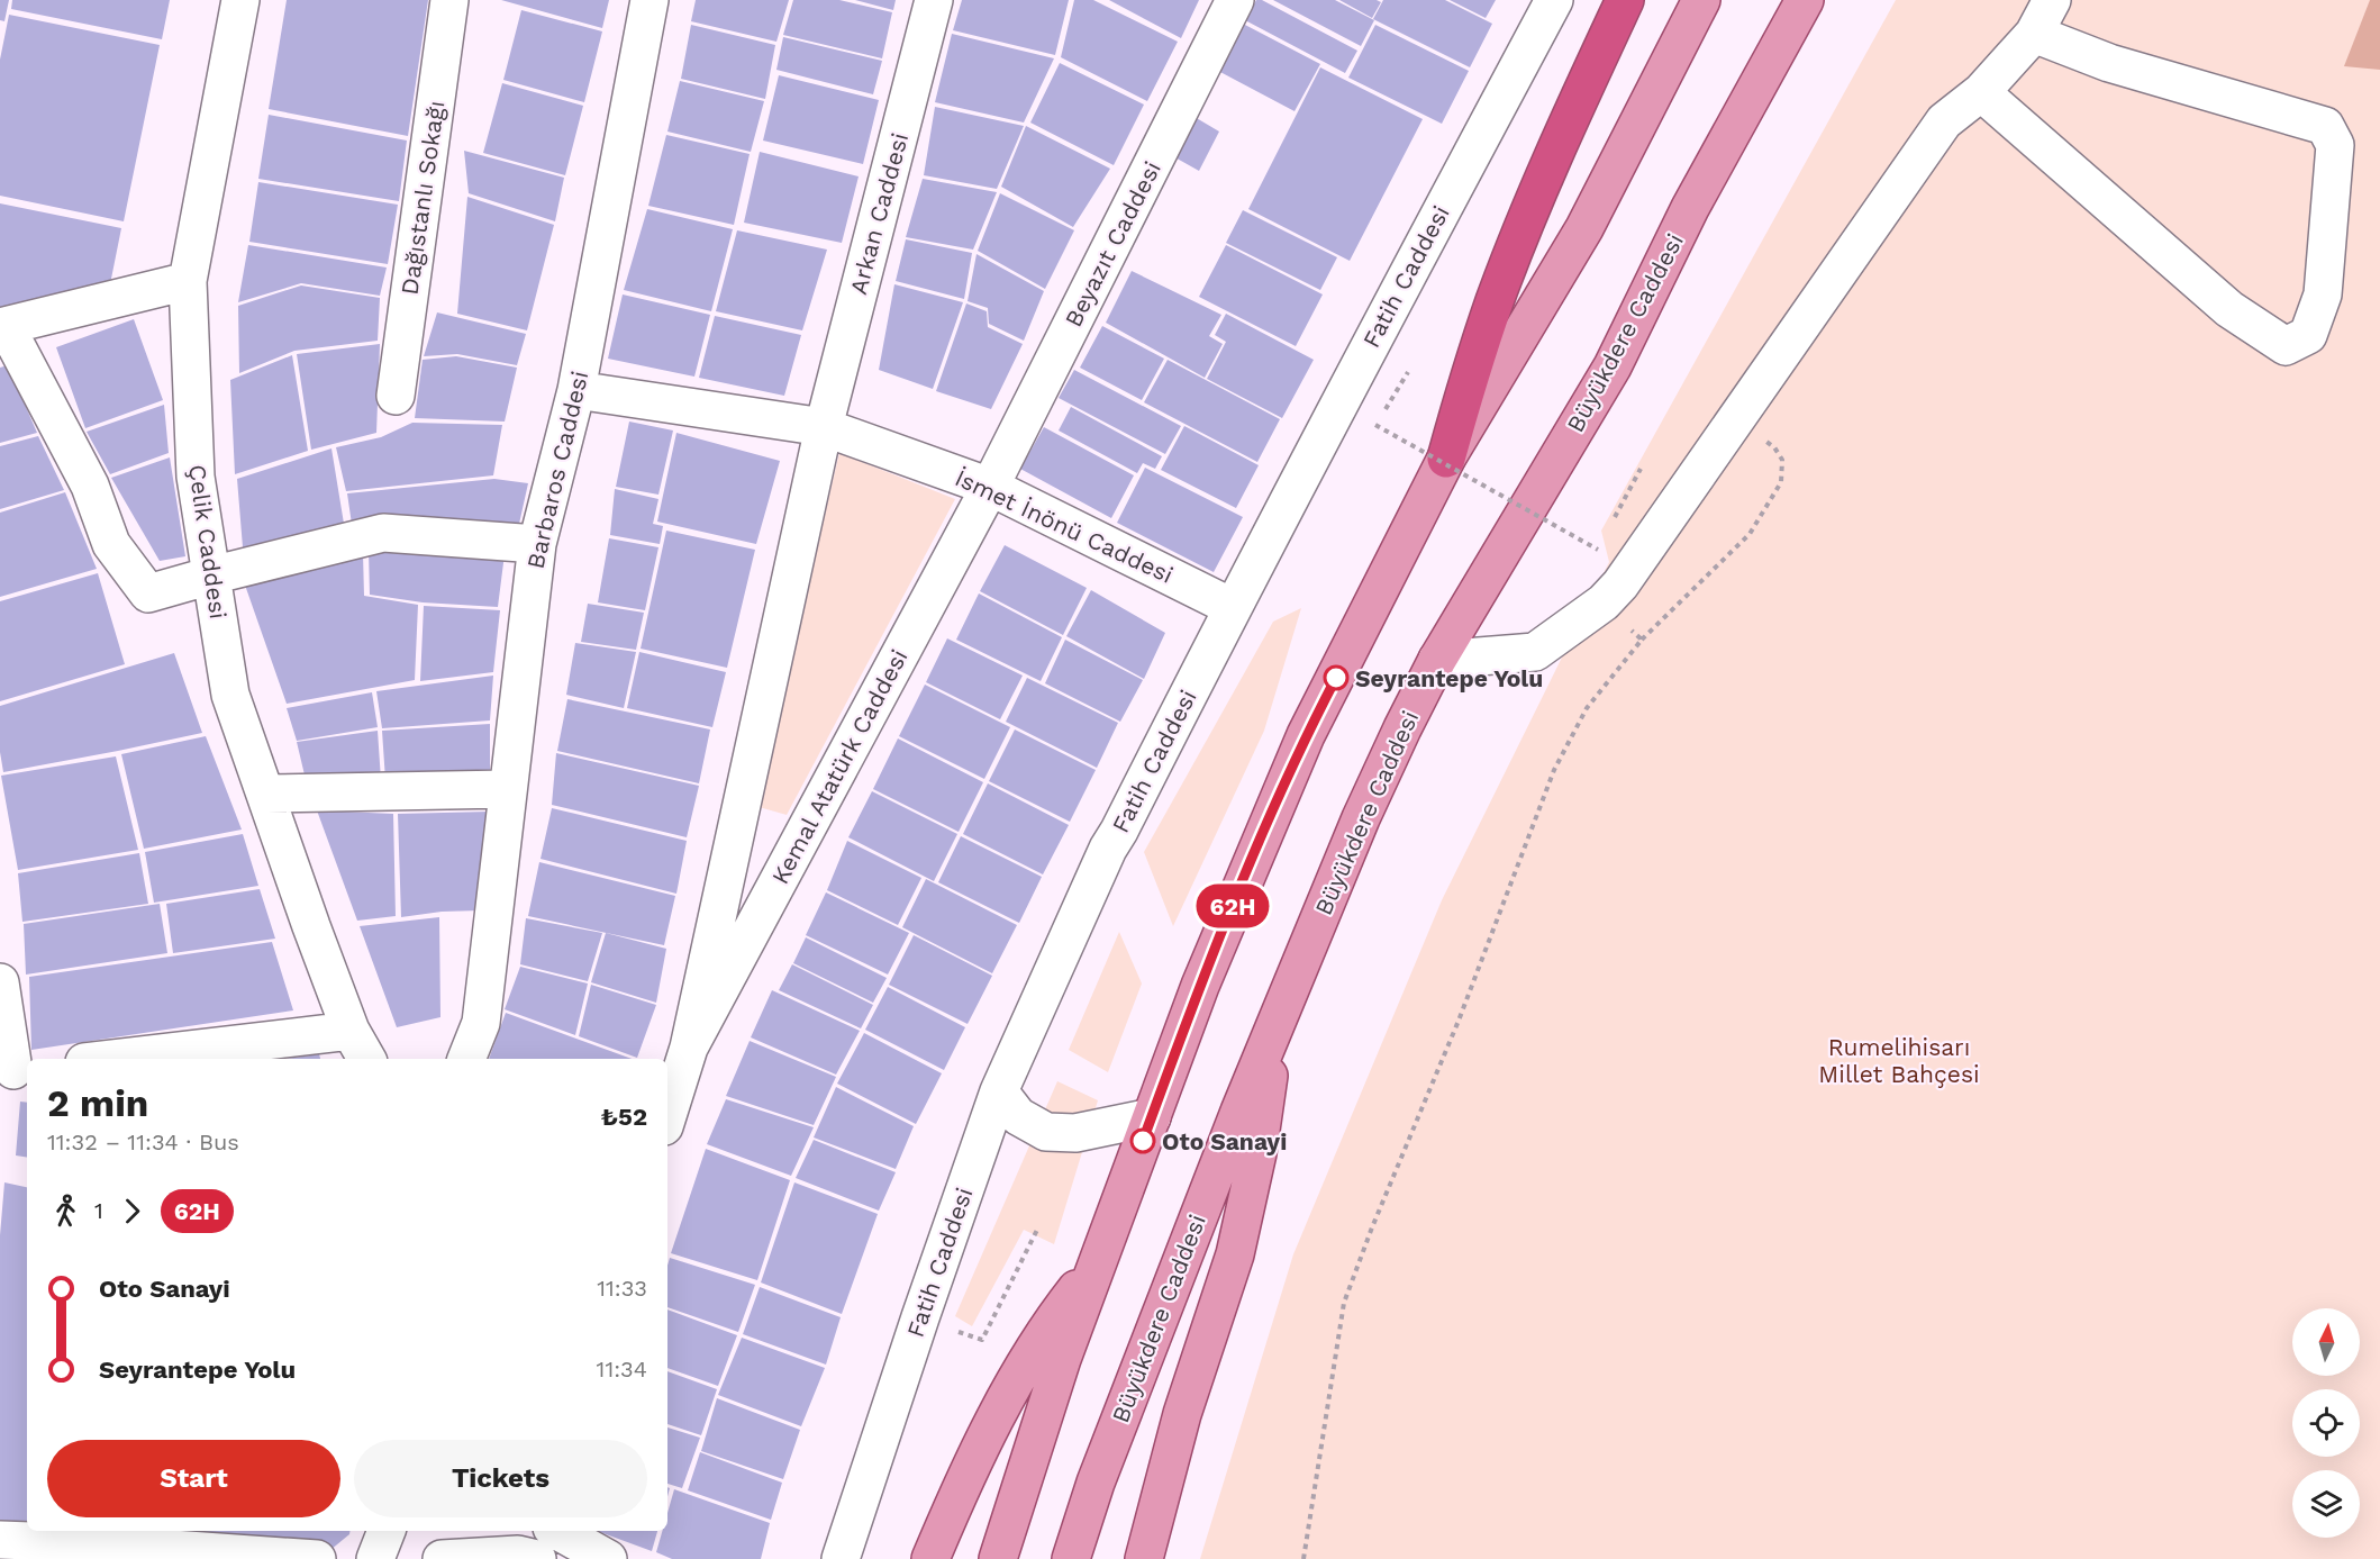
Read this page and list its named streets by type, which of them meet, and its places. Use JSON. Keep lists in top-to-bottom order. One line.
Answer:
{"streets":{"main road":["Büyükdere Caddesi"],"street":["Dağıstanlı Sokağı","Arkan Caddesi","Beyazıt Caddesi","Fatih Caddesi","Barbaros Caddesi","İsmet İnönü Caddesi","Çelik Caddesi","Kemal Atatürk Caddesi"]},"crossings":[["Arkan Caddesi","İsmet İnönü Caddesi"],["Arkan Caddesi","Kemal Atatürk Caddesi"],["Beyazıt Caddesi","İsmet İnönü Caddesi"],["Beyazıt Caddesi","Kemal Atatürk Caddesi"],["Fatih Caddesi","İsmet İnönü Caddesi"],["Barbaros Caddesi","İsmet İnönü Caddesi"],["İsmet İnönü Caddesi","Kemal Atatürk Caddesi"]],"parks":["Rumelihisarı Millet Bahçesi"],"places":["Seyrantepe Yolu","Oto Sanayi"],"lines":["bus line 62H"],"north":"top","page":{"on_map":"62H","heading":["2 min","11:32 – 11:34 · Bus","₺52"],"legs":["1","62H"],"list":[{"name":"Oto Sanayi","value":"11:33"},{"name":"Seyrantepe Yolu","value":"11:34"}],"buttons":["Start","Tickets"]}}
